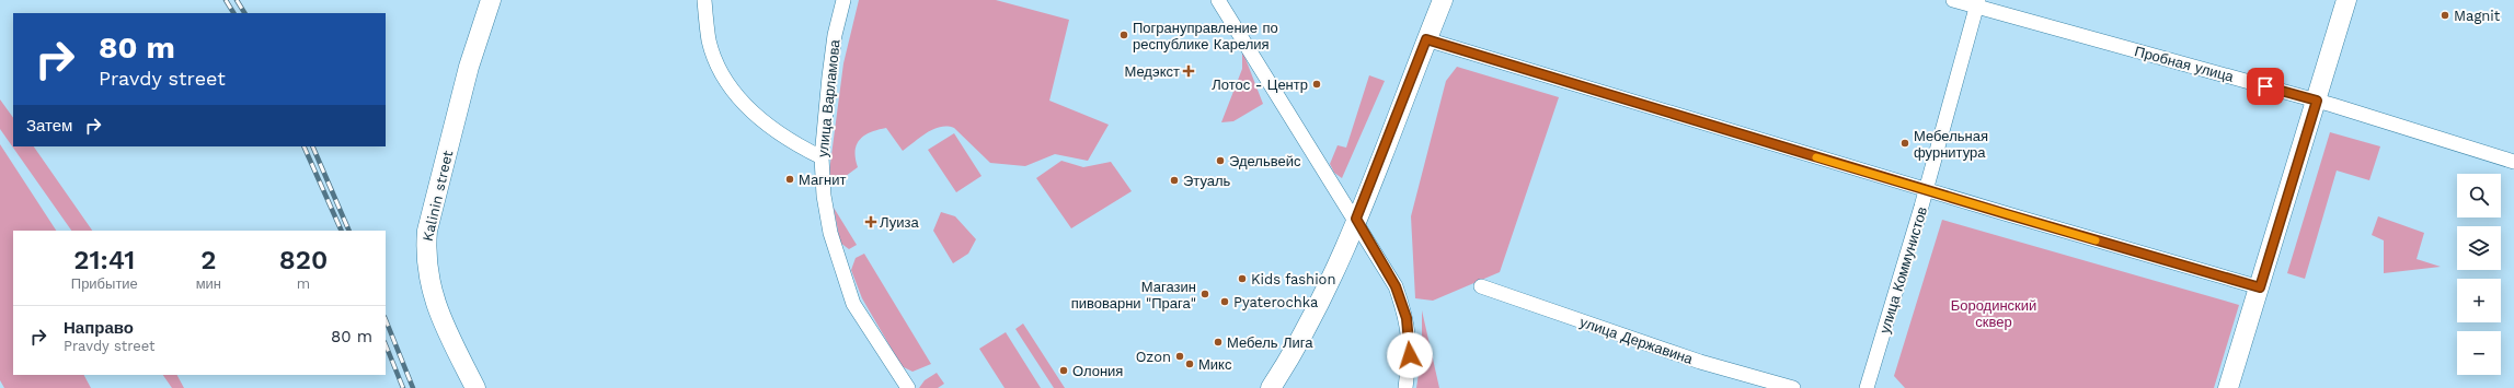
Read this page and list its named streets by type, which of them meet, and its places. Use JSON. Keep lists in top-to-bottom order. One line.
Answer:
{"streets":{"main road":["Kalinin street"],"street":["Пробная улица","улица Варламова","улица Коммунистов","улица Державина"]},"crossings":[["Пробная улица","улица Коммунистов"]],"parks":["Бородинский сквер"],"places":{"other":["Magnit","Погрануправление по республике Карелия","Лотос - Центр","Мебельная фурнитура","Эдельвейс","Магнит","Этуаль","Kids fashion","Магазин пивоварни \"Прага\"","Pyaterochka","Мебель Лига","Ozon","Микс","Олония"],"health":["Медэкст","Луиза"]},"page":{"turn":["80 m","Pravdy street"],"then":"Затем","map_buttons":["+","−"],"eta":["21:41","Прибытие","2","мин","820","m"],"list":[{"name":"Направо","note":"Pravdy street","value":"80 m"}]}}
